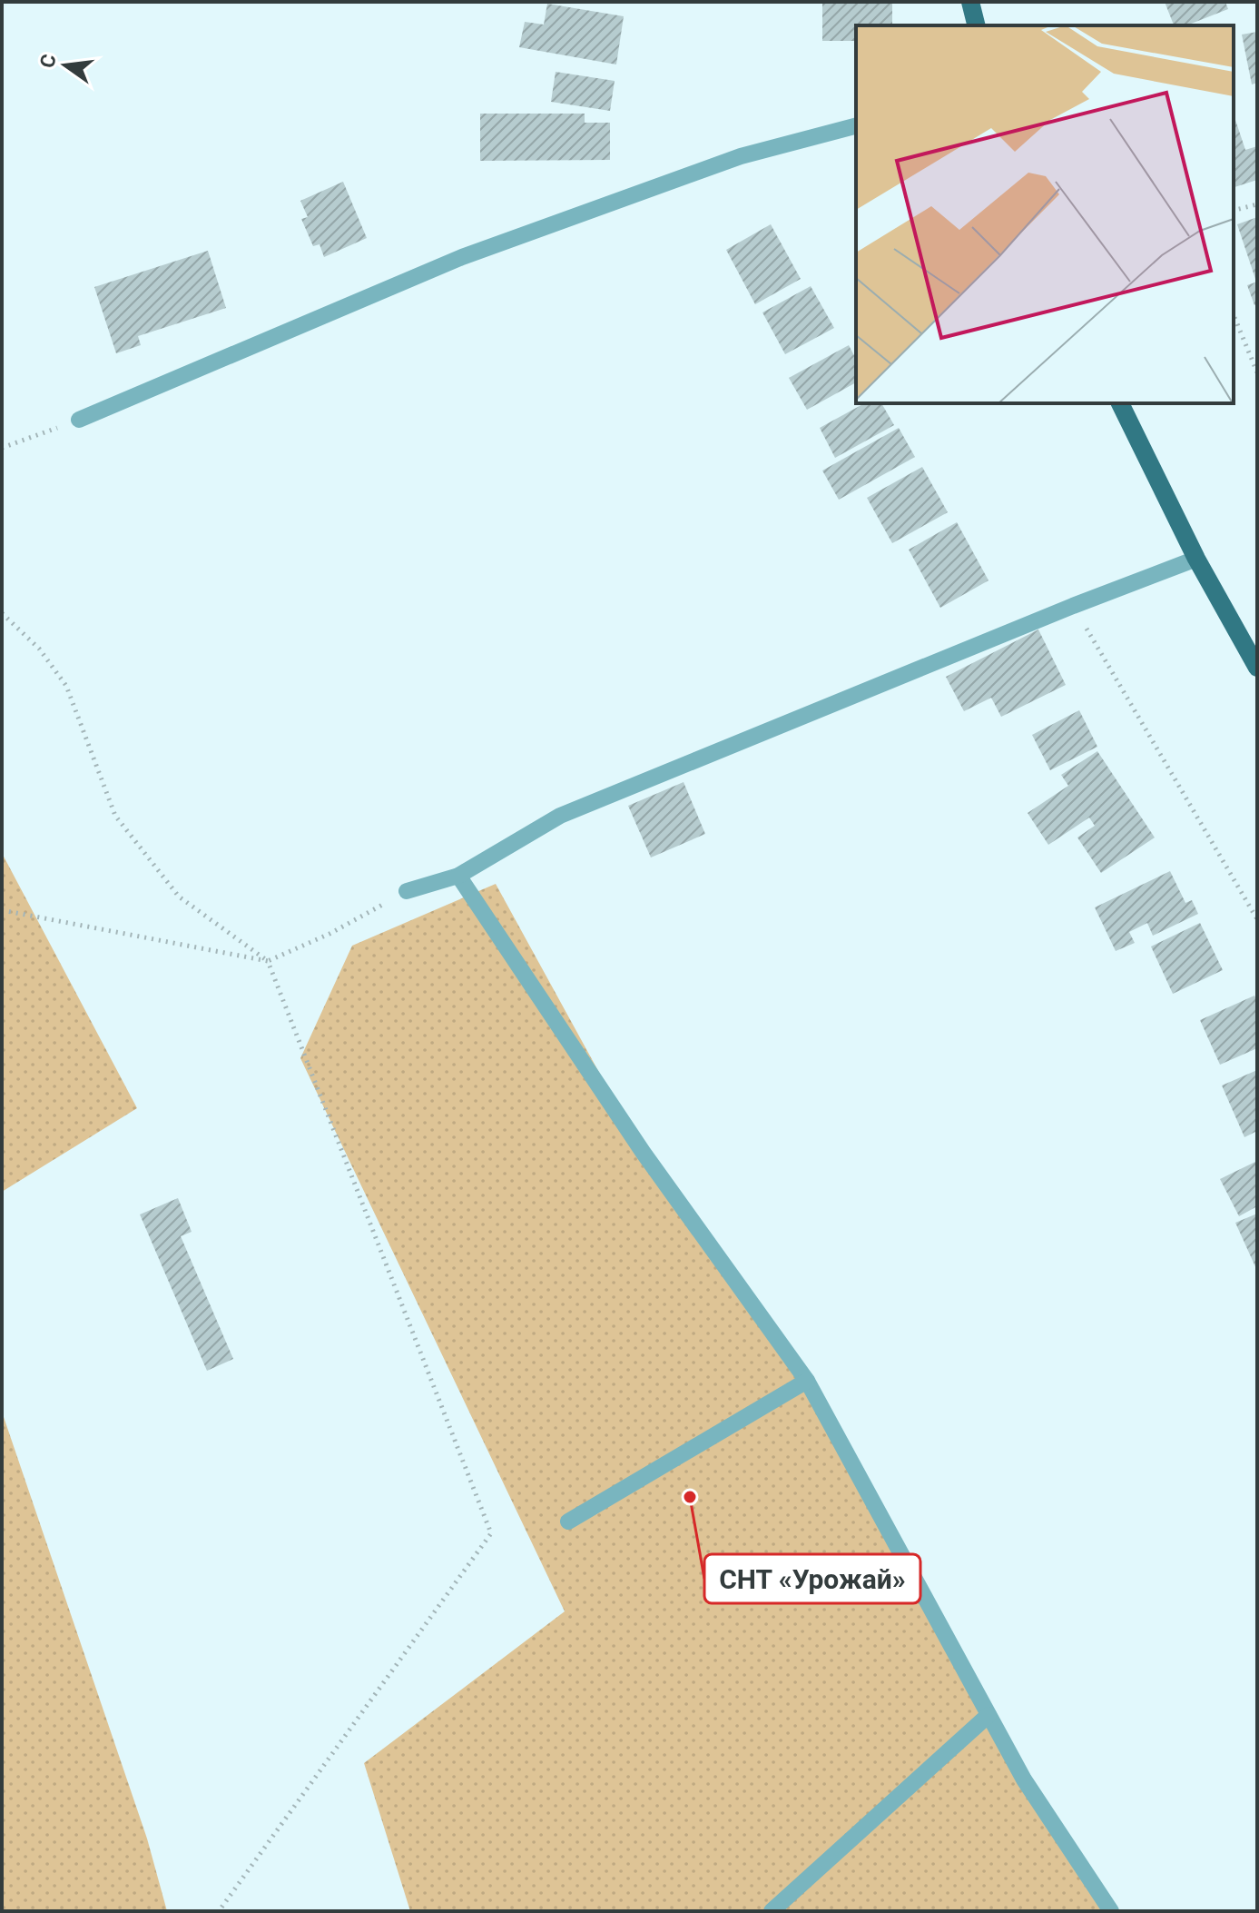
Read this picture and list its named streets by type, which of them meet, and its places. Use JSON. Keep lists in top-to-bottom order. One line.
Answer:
{"places":["СНТ «Урожай»"],"north":"left"}
